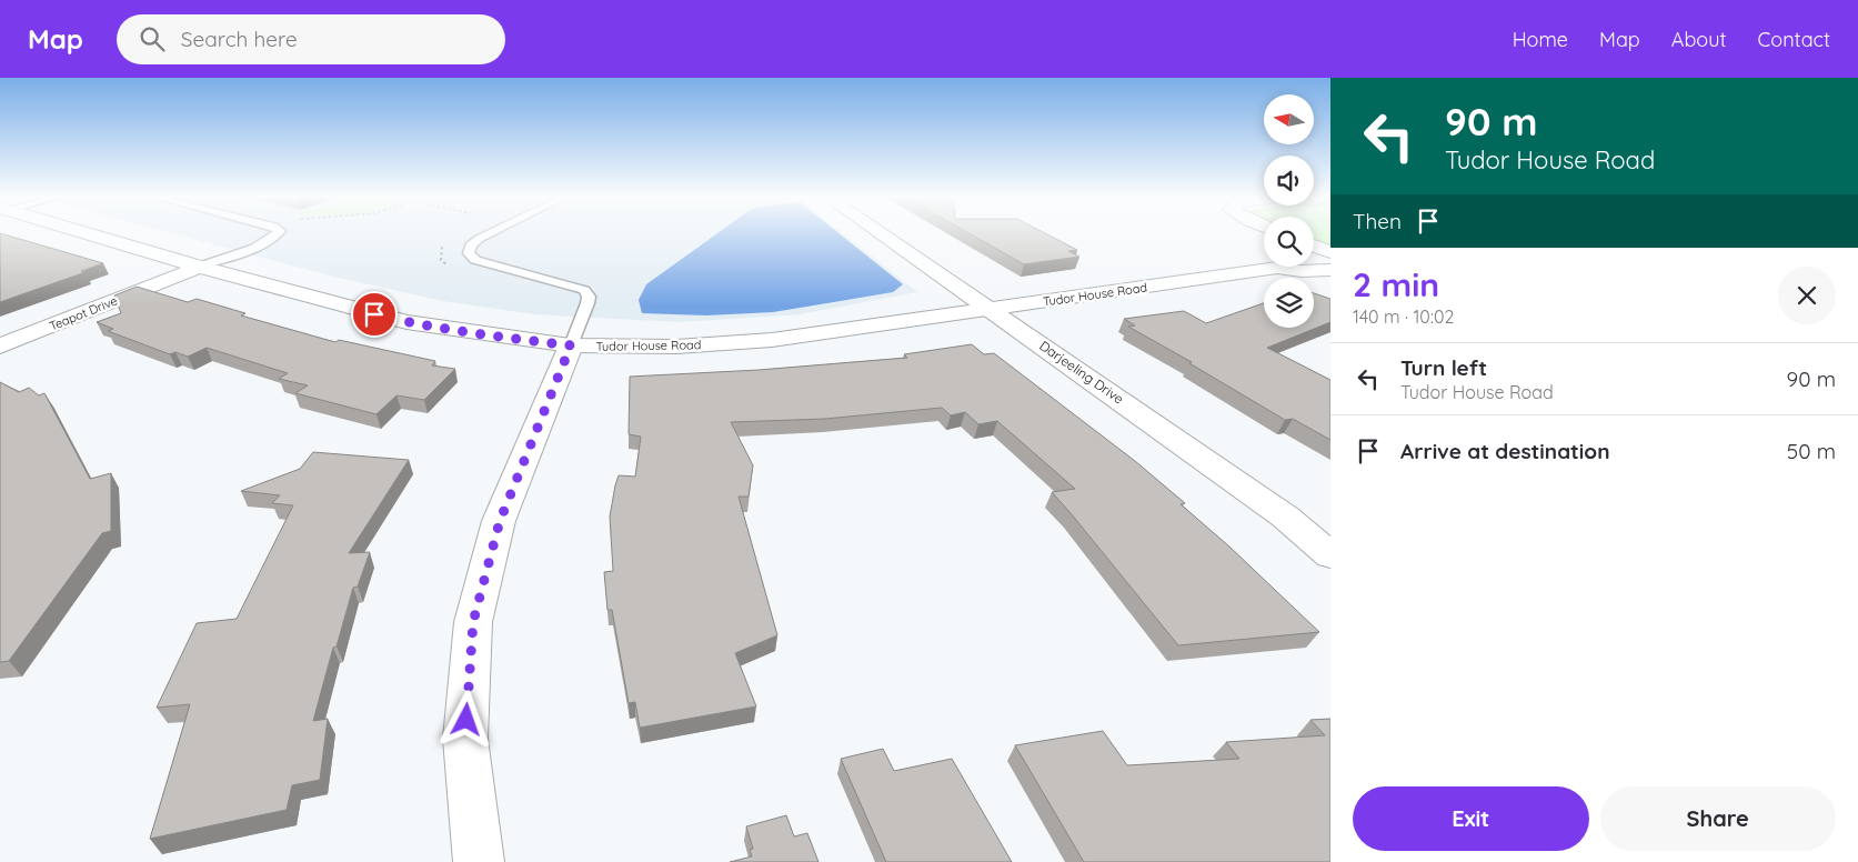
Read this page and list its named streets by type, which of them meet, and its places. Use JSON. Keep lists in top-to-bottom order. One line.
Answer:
{"streets":{"street":["Tudor House Road","Teapot Drive","Darjeeling Drive"]},"crossings":[["Tudor House Road","Teapot Drive"],["Tudor House Road","Darjeeling Drive"]],"north":"left","page":{"header":"Map","search":"Search here","nav":["Home","Map","About","Contact"],"turn":["90 m","Tudor House Road"],"then":"Then","heading":["2 min","140 m · 10:02"],"list":[{"name":"Turn left","note":"Tudor House Road","value":"90 m"},{"name":"Arrive at destination","value":"50 m"}],"buttons":["Exit","Share"]}}
